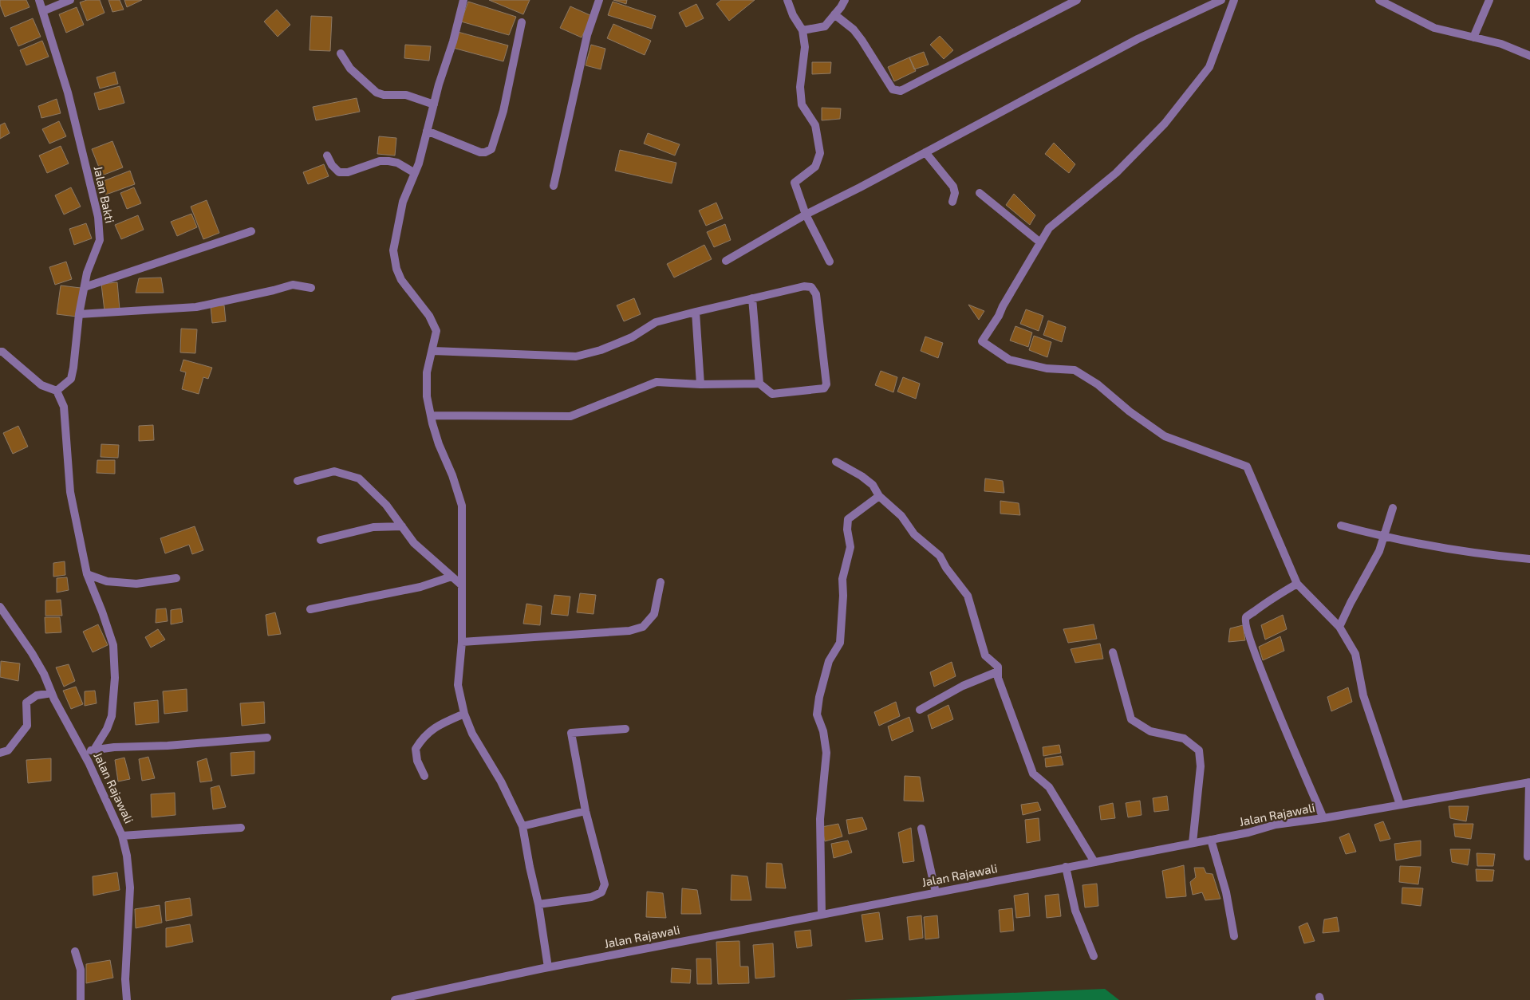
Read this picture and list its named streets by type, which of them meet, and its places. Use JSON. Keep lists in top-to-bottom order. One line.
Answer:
{"streets":{"street":["Jalan Bakti","Jalan Rajawali"]}}
